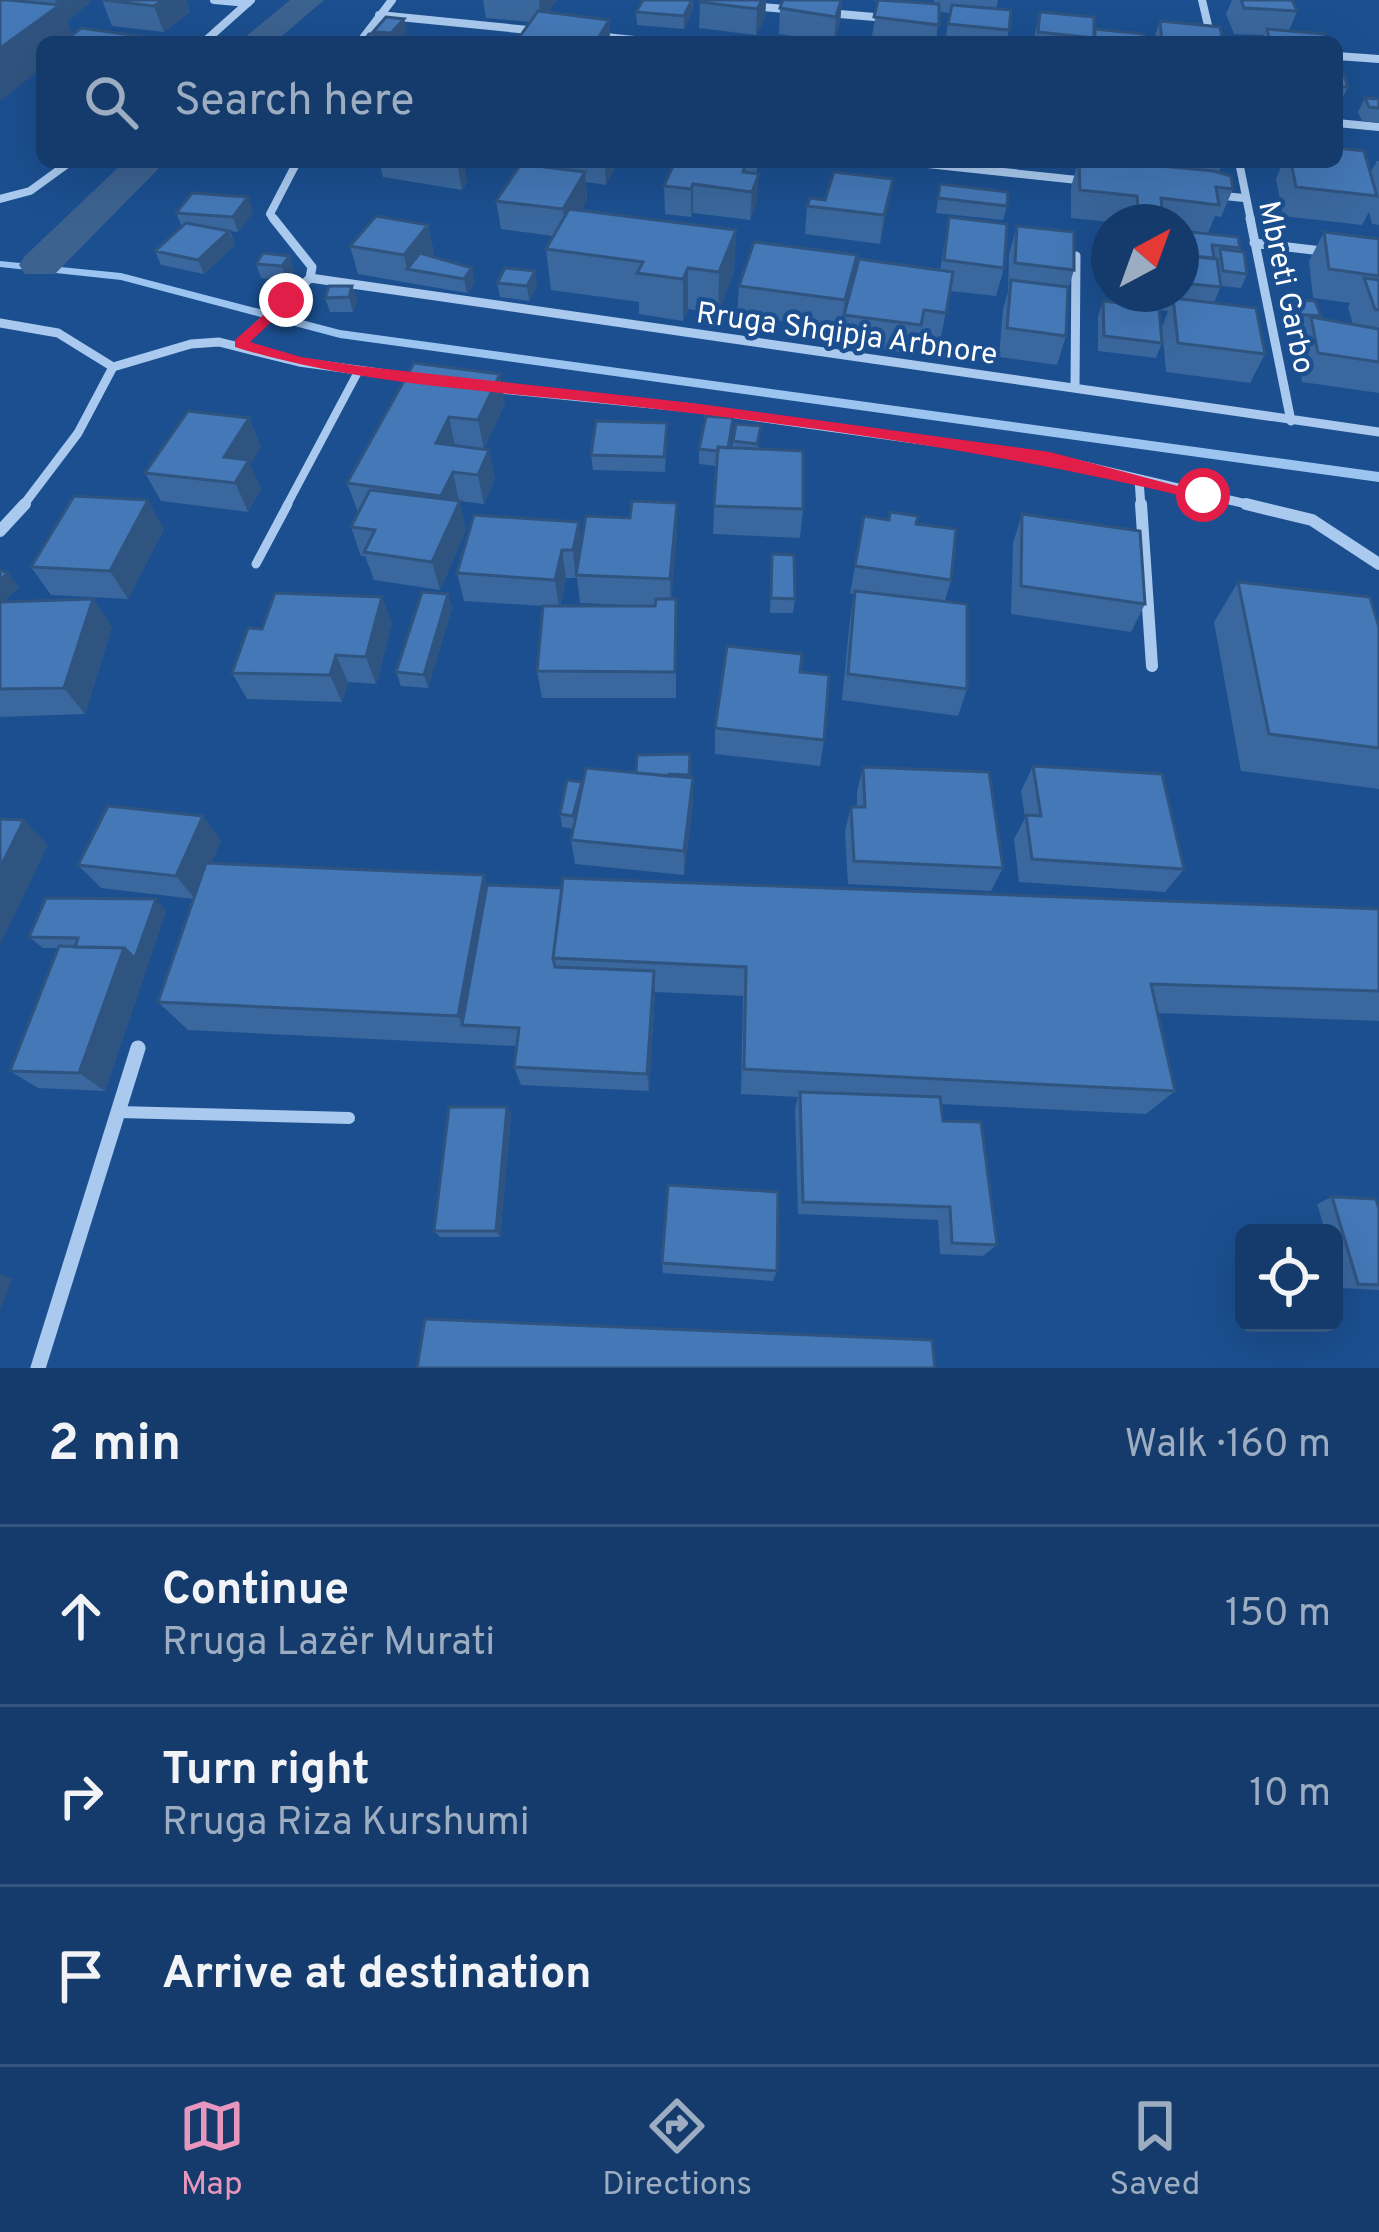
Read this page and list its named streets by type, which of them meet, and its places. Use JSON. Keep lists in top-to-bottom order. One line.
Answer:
{"streets":{"street":["Mbreti Garbo","Rruga Shqipja Arbnore"]},"crossings":[["Mbreti Garbo","Rruga Shqipja Arbnore"]],"north":"top right","page":{"search":"Search here","heading":["2 min","Walk · 160 m"],"list":[["Continue","Rruga Lazër Murati","150 m"],["Turn right","Rruga Riza Kurshumi","10 m"],"Arrive at destination"],"nav":["Map","Directions","Saved"]}}
